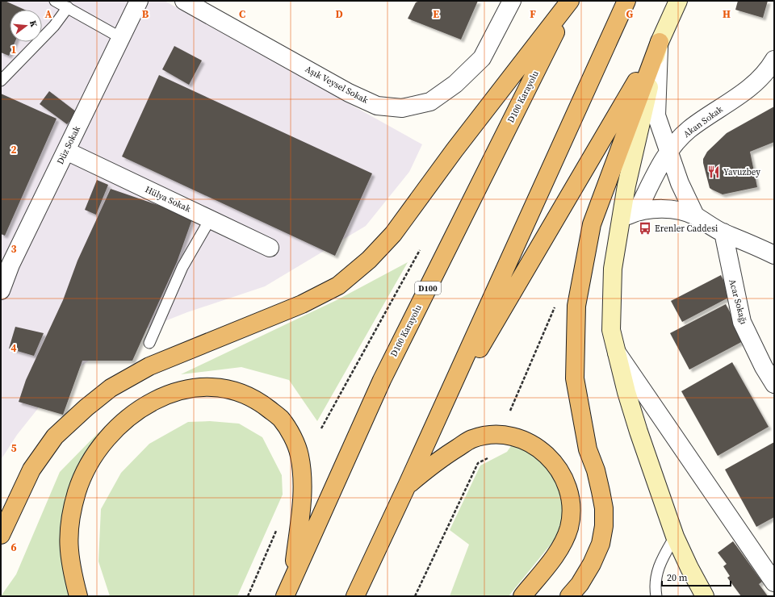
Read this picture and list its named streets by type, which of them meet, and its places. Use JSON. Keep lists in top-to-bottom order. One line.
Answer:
{"streets":{"highway":["D100 Karayolu","D100"],"street":["Aşık Veysel Sokak","Akan Sokak","Düz Sokak","Hülya Sokak","Acar Sokağı"]},"crossings":[["Düz Sokak","Hülya Sokak"]],"places":{"restaurant":["Yavuzbey"],"bus stop":["Erenler Caddesi̇"]},"scale_bar":"20 m","north":"right","grid":{"columns":["A","B","C","D","E","F","G","H"],"rows":["1","2","3","4","5","6"]}}
